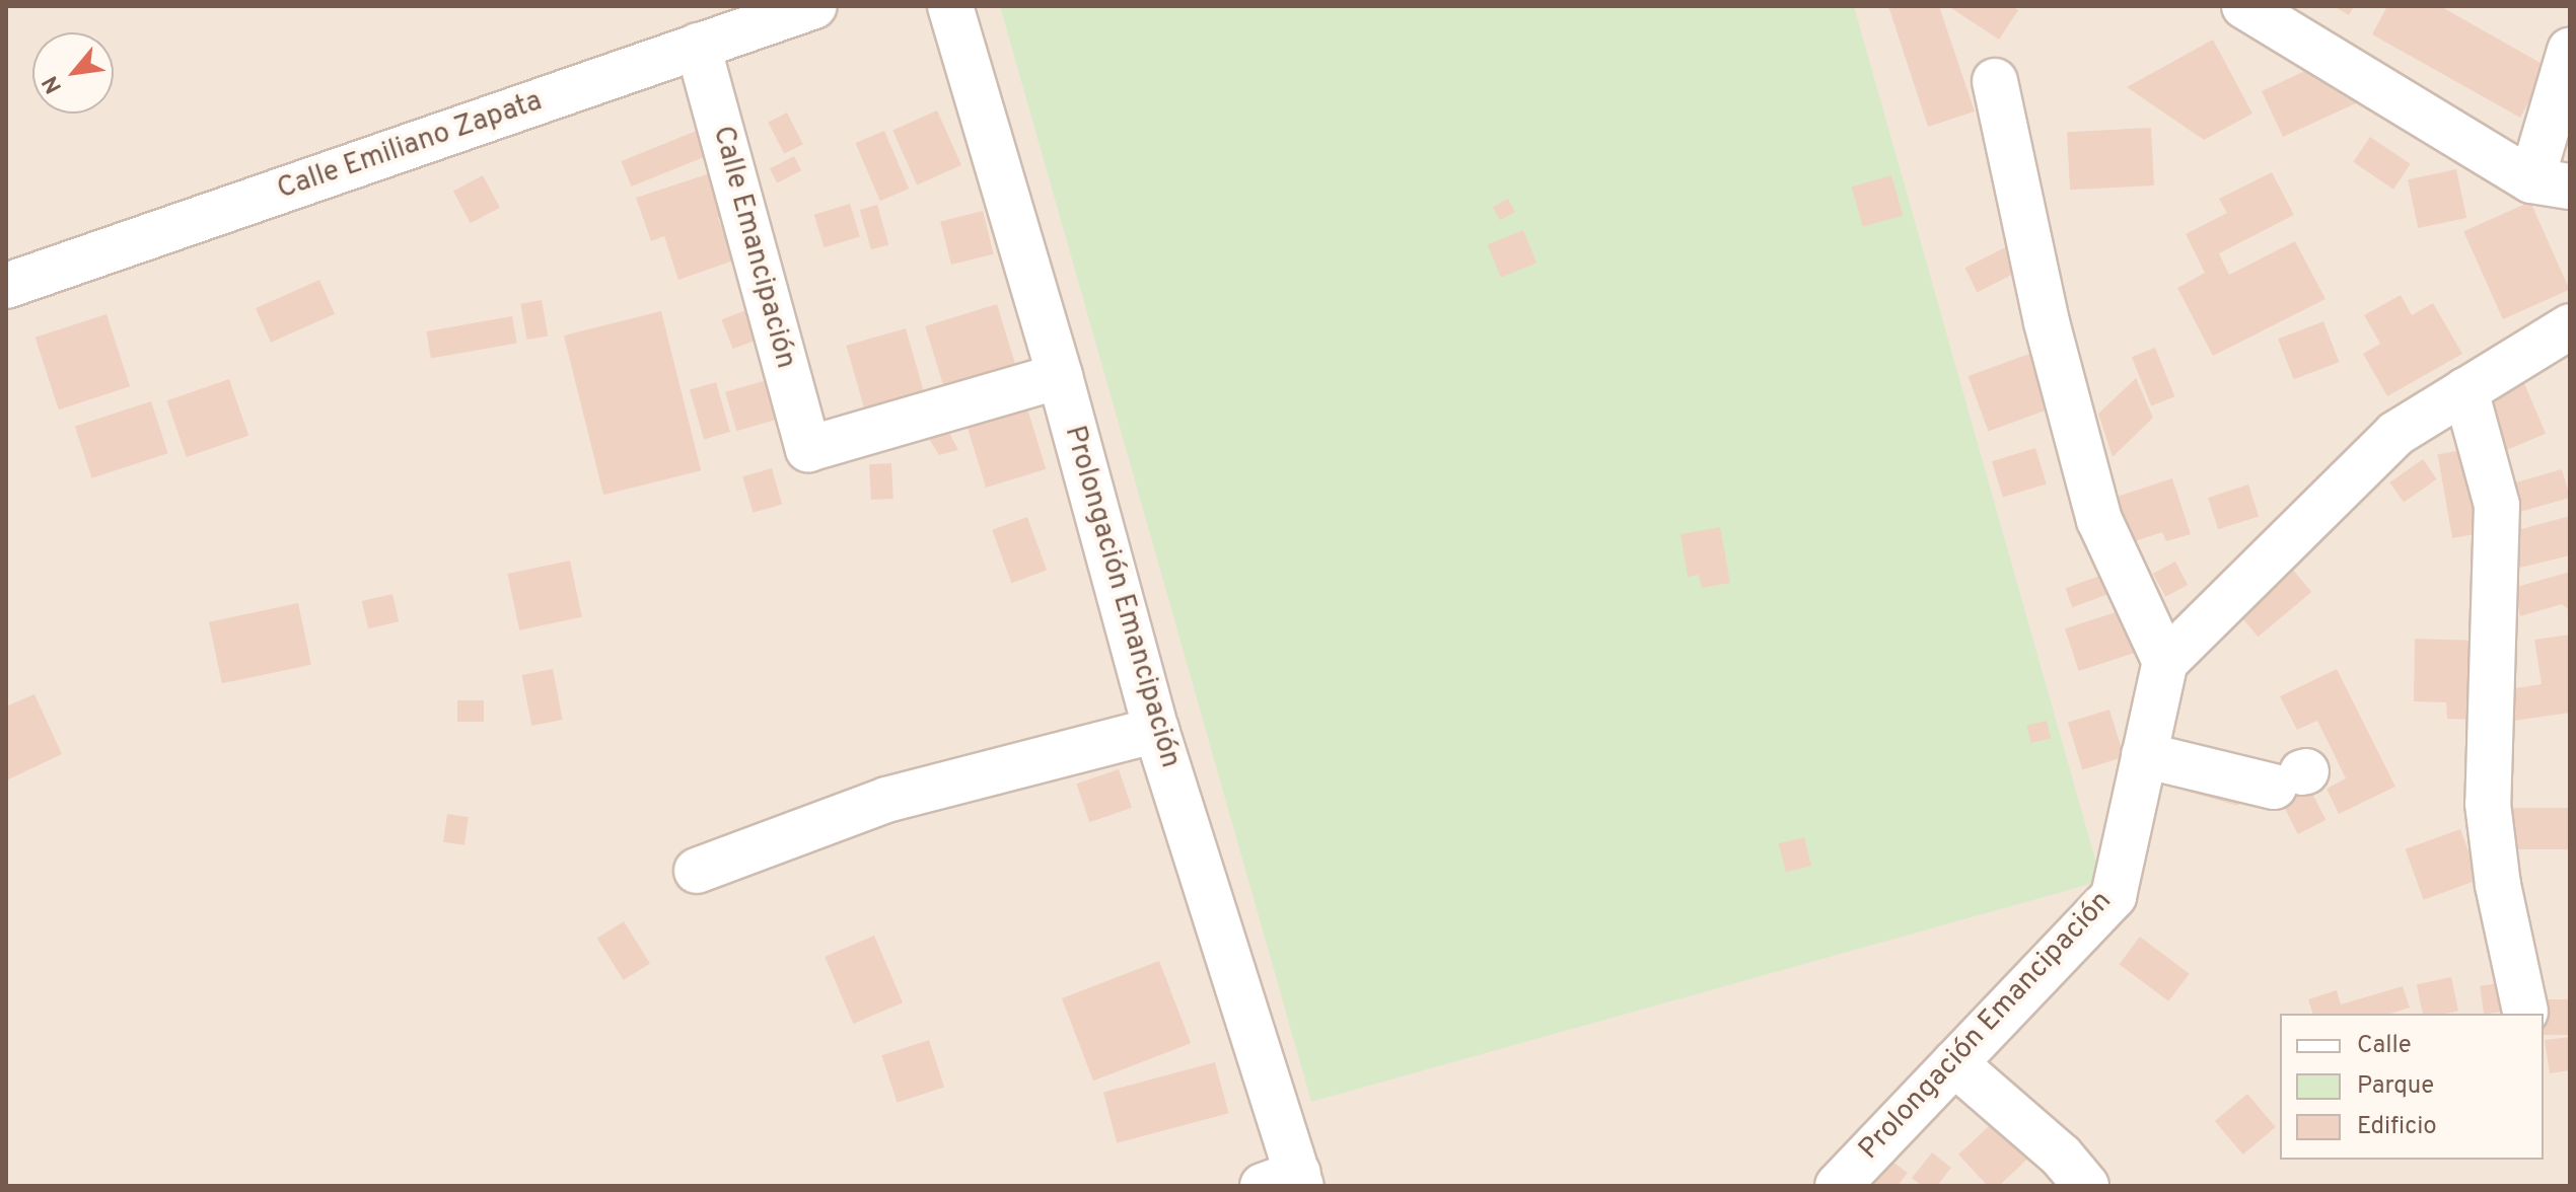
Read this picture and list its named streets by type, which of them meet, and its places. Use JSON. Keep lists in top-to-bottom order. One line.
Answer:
{"streets":{"street":["Calle Emiliano Zapata","Calle Emancipación","Prolongación Emancipación"]},"crossings":[["Calle Emiliano Zapata","Calle Emancipación"],["Calle Emancipación","Prolongación Emancipación"]],"legend":["Calle","Parque","Edificio"],"north":"bottom left"}
